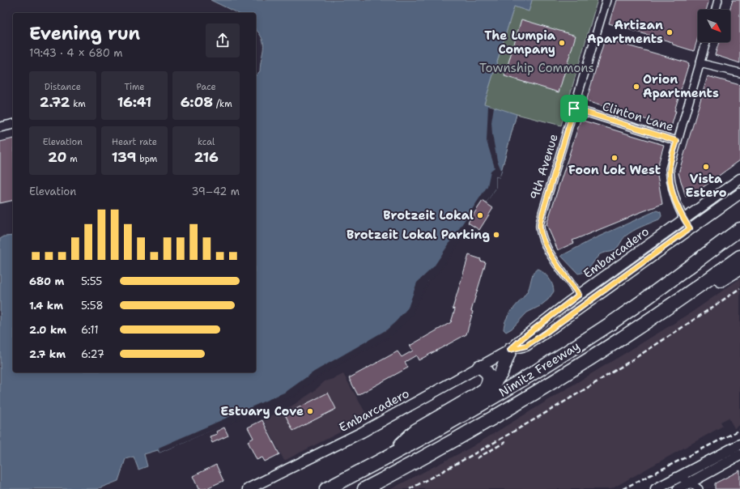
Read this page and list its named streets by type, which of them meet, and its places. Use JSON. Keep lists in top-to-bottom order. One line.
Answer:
{"streets":{"highway":["Nimitz Freeway"],"main road":["Embarcadero"],"street":["Clinton Lane","9th Avenue"]},"crossings":[["Clinton Lane","9th Avenue"],["9th Avenue","Embarcadero"]],"parks":["Township Commons"],"places":["Artizan Apartments","The Lumpia Company","Orion Apartments","Foon Lok West","Vista Estero","Brotzeit Lokal","Brotzeit Lokal Parking","Estuary Cove"],"north":"bottom right","page":{"heading":["Evening run","19:43 · 4 × 680 m"],"stats":[["Distance","2.72 km"],["Time","16:41"],["Pace","6:08 /km"],["Elevation","20 m"],["Heart rate","139 bpm"],["kcal","216"]],"chart":["Elevation","39–42 m"],"list":[{"name":"680 m","note":"5:55"},{"name":"1.4 km","note":"5:58"},{"name":"2.0 km","note":"6:11"},{"name":"2.7 km","note":"6:27"}]}}
